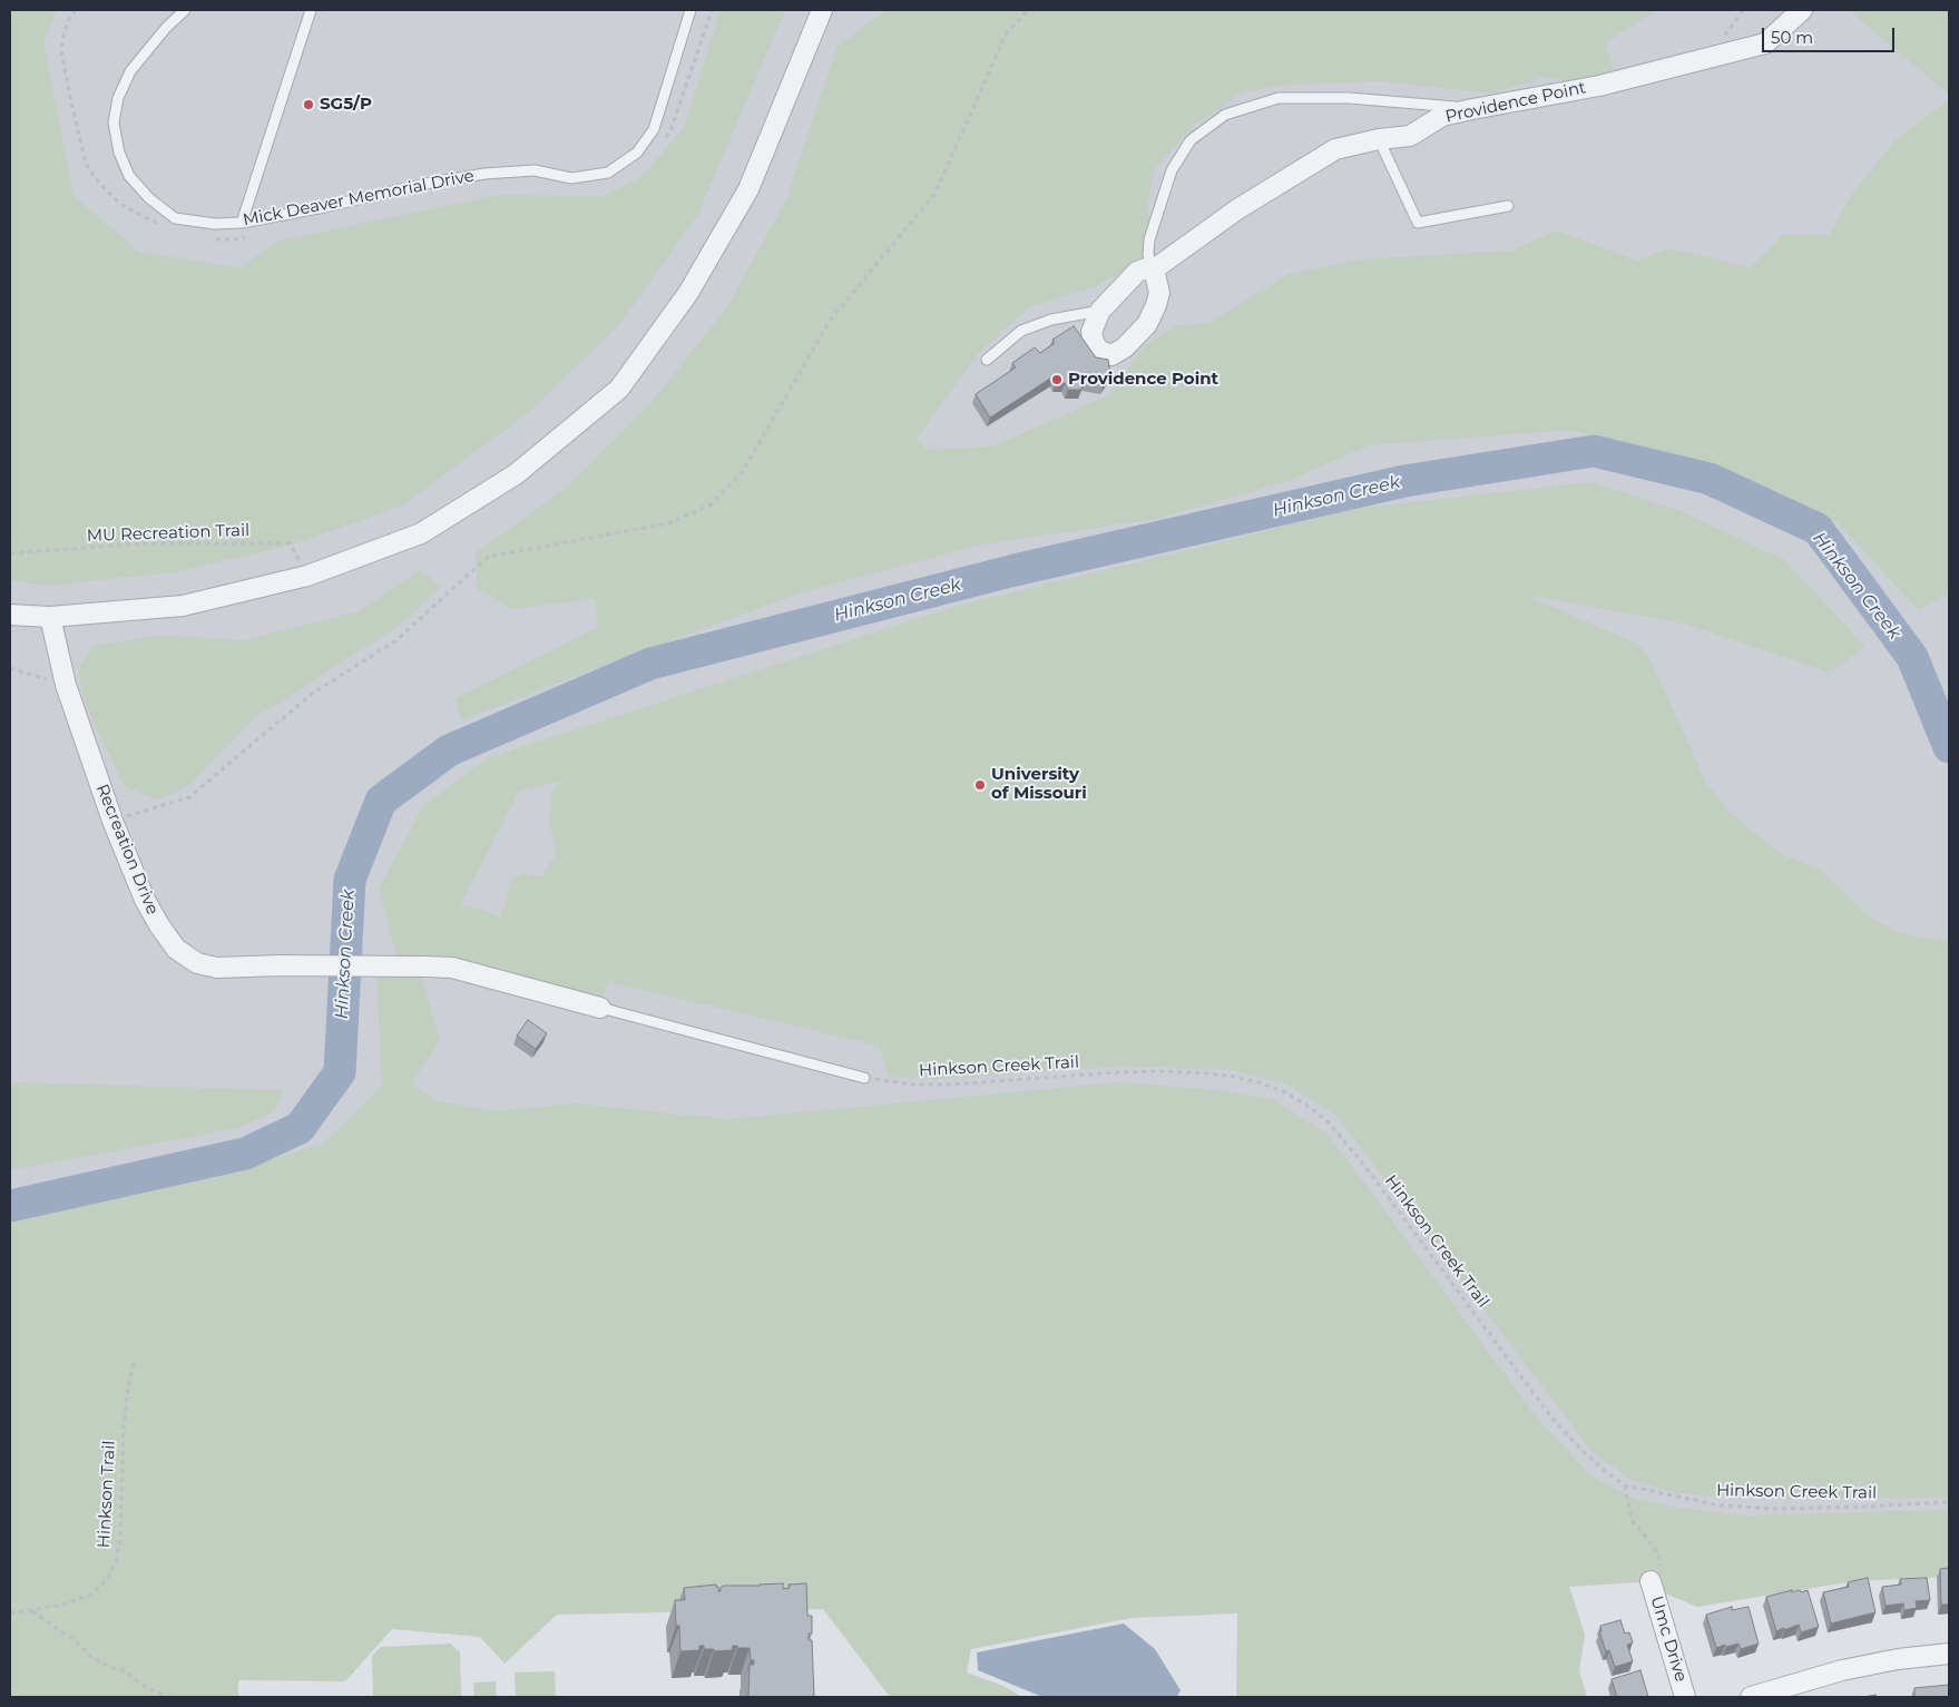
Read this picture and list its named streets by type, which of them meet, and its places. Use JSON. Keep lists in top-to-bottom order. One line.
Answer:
{"streets":{"street":["Providence Point","Recreation Drive","Umc Drive"],"lane":["Mick Deaver Memorial Drive"],"path":["MU Recreation Trail","Hinkson Creek Trail","Hinkson Trail"]},"water":["Hinkson Creek"],"places":["SG5/P","Providence Point","University of Missouri"],"scale_bar":"50 m"}
